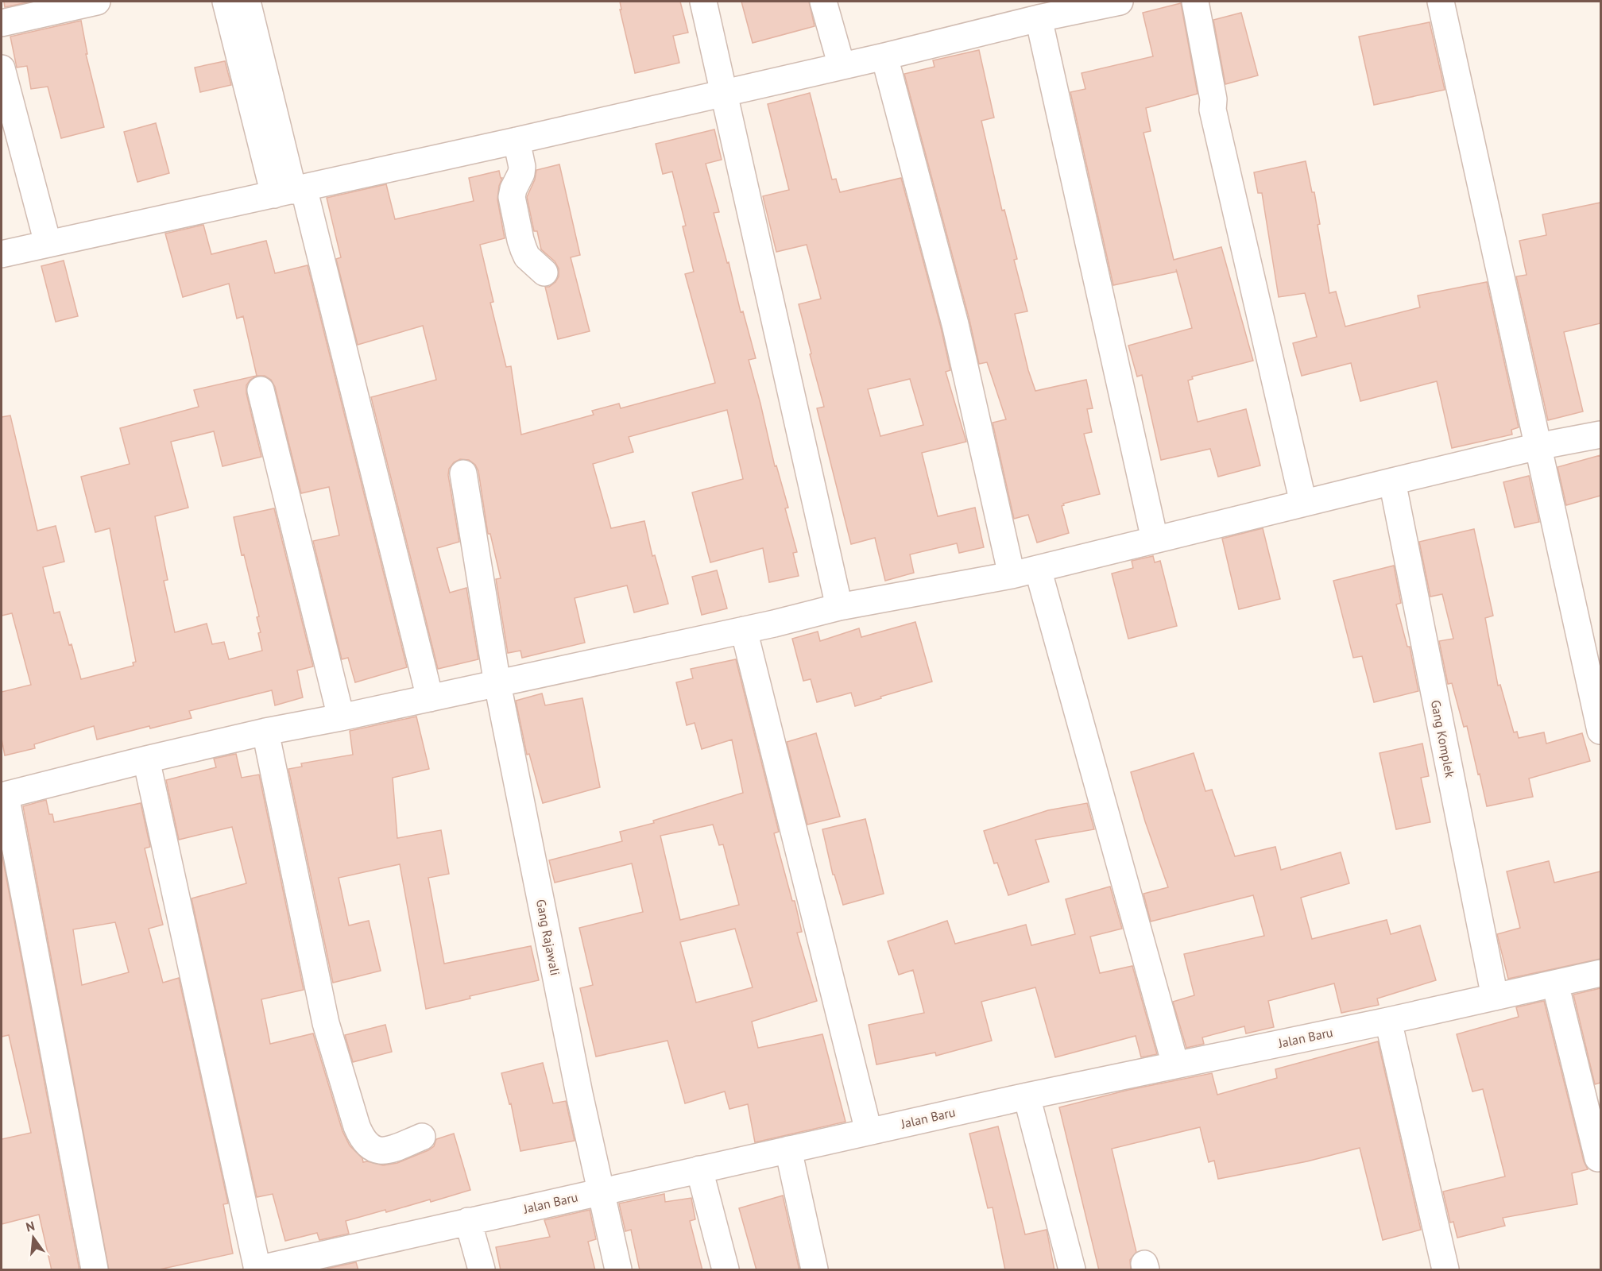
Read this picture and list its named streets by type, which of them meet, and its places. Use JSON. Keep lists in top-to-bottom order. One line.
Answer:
{"streets":{"street":["Gang Komplek","Gang Rajawali","Jalan Baru"]},"crossings":[["Gang Komplek","Jalan Baru"],["Gang Rajawali","Jalan Baru"]],"north":"top"}
